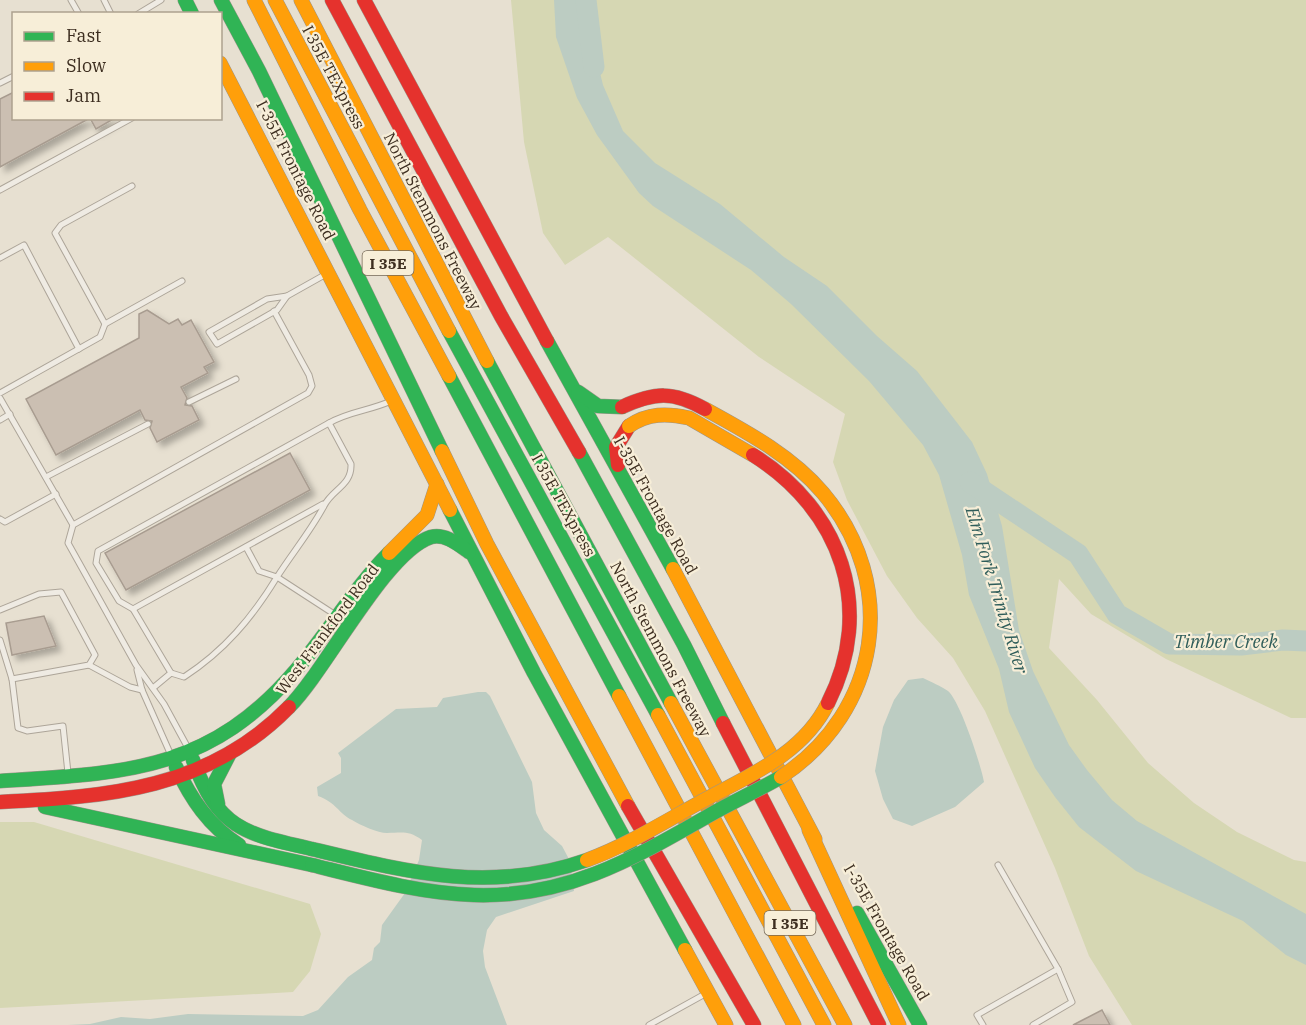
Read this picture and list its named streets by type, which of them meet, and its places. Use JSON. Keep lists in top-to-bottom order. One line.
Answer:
{"streets":{"main road":["I 35E TEXpress","I-35E Frontage Road","North Stemmons Freeway","I 35E","West Frankford Road"]},"crossings":[["I-35E Frontage Road","West Frankford Road"]],"water":["Elm Fork Trinity River","Timber Creek"],"legend":["Fast","Slow","Jam"]}
